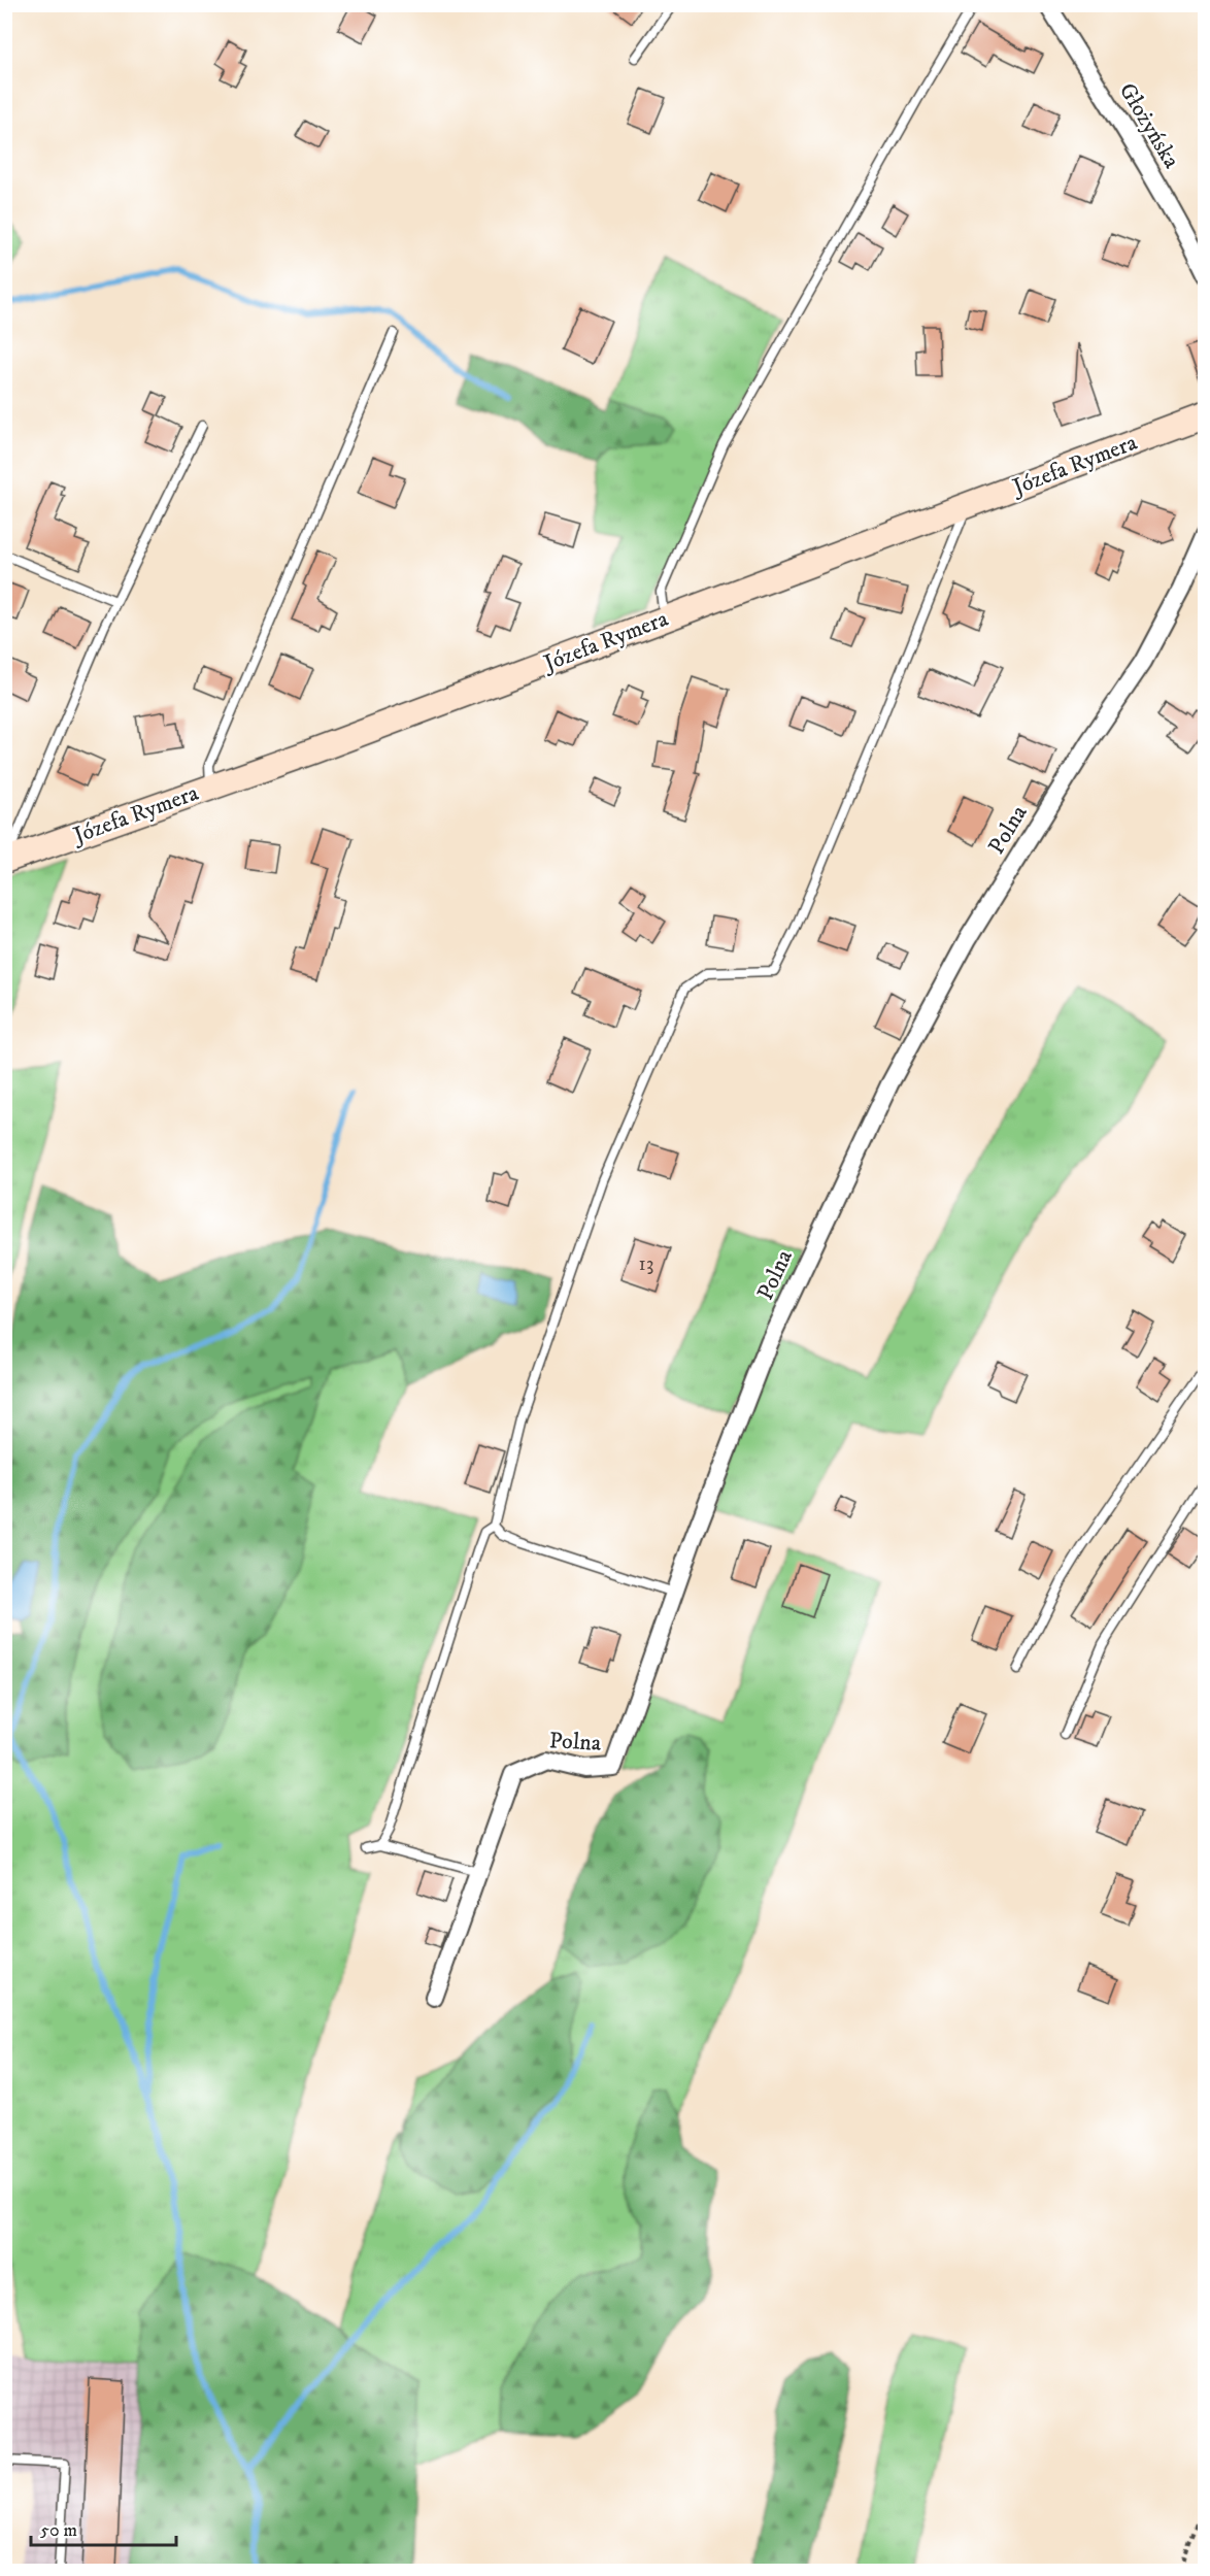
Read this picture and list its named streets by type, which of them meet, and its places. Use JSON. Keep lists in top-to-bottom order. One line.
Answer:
{"streets":{"street":["Głożyńska","Józefa Rymera","Polna"]},"house_numbers":["13"],"scale_bar":"50 m"}
